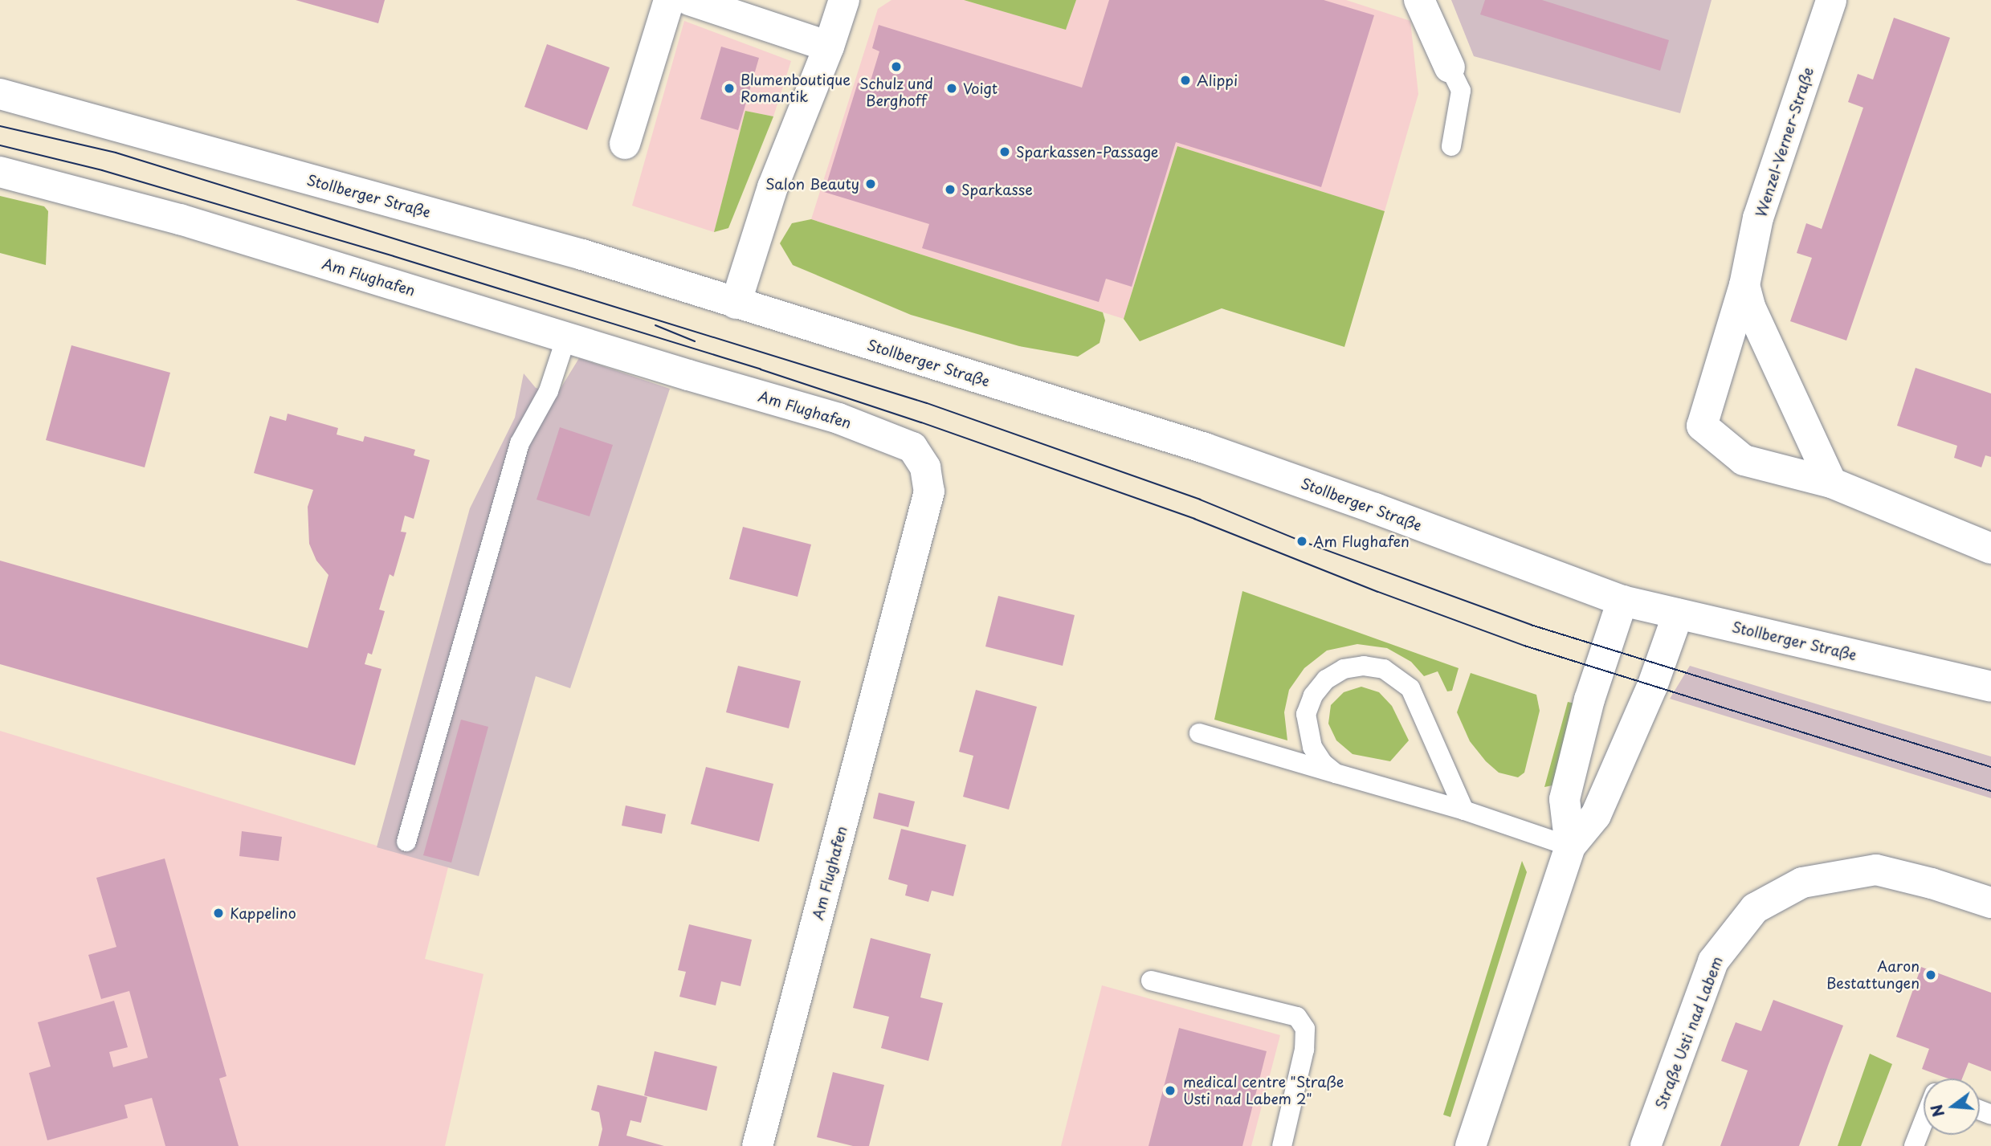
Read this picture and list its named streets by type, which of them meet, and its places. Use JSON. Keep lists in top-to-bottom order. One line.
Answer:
{"streets":{"street":["Wenzel-Verner-Straße","Stollberger Straße","Am Flughafen","Straße Usti nad Labem"]},"places":["Schulz und Berghoff","Alippi","Blumenboutique Romantik","Voigt","Sparkassen-Passage","Salon Beauty","Sparkasse","Am Flughafen","Kappelino","Aaron Bestattungen","medical centre \"Straße Usti nad Labem 2\""],"north":"left"}
